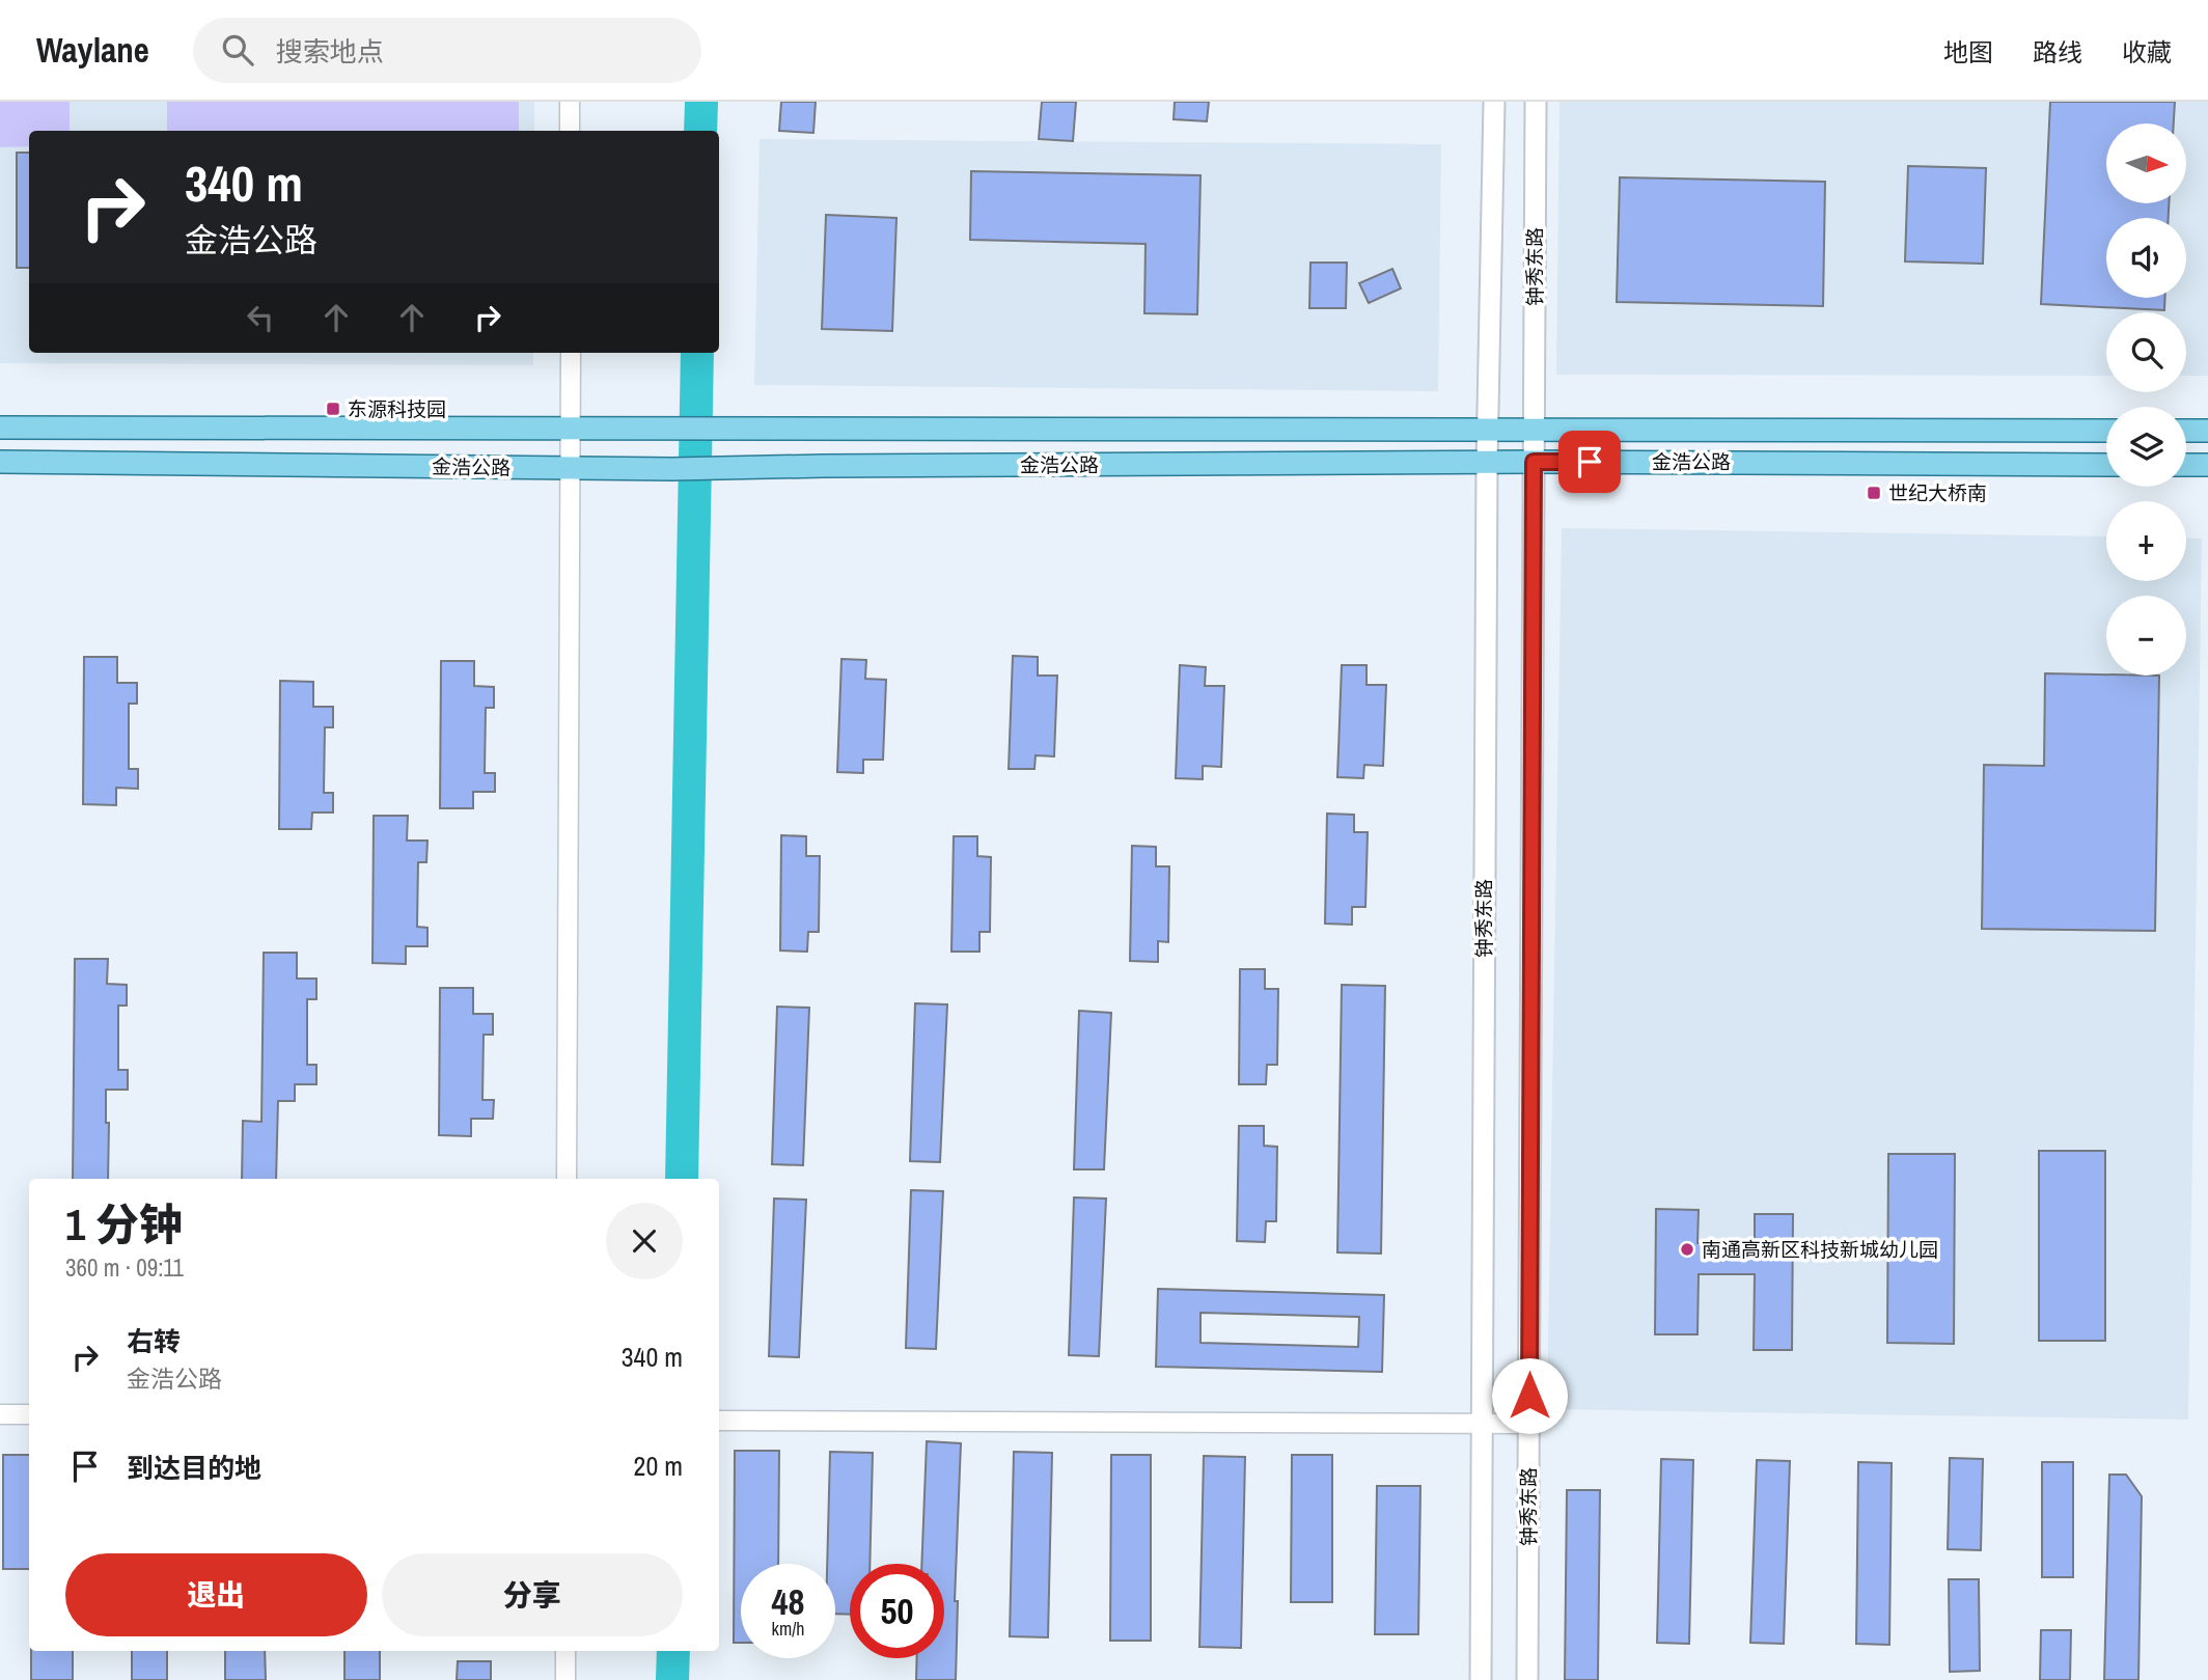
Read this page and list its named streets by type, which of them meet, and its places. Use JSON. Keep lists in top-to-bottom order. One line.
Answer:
{"streets":{"main road":["钟秀东路","金浩公路"]},"crossings":[["钟秀东路","金浩公路"]],"places":{"transit":["东源科技园","世纪大桥南"],"other":["南通高新区科技新城幼儿园"]},"north":"right","page":{"header":"Waylane","search":"搜索地点","nav":["地图","路线","收藏"],"map_buttons":["+","−"],"turn":["340 m","金浩公路"],"heading":["1 分钟","360 m · 09:11"],"list":[{"name":"右转","note":"金浩公路","value":"340 m"},{"name":"到达目的地","value":"20 m"}],"buttons":["退出","分享"],"speed":"48 km/h","limit":"50"}}
